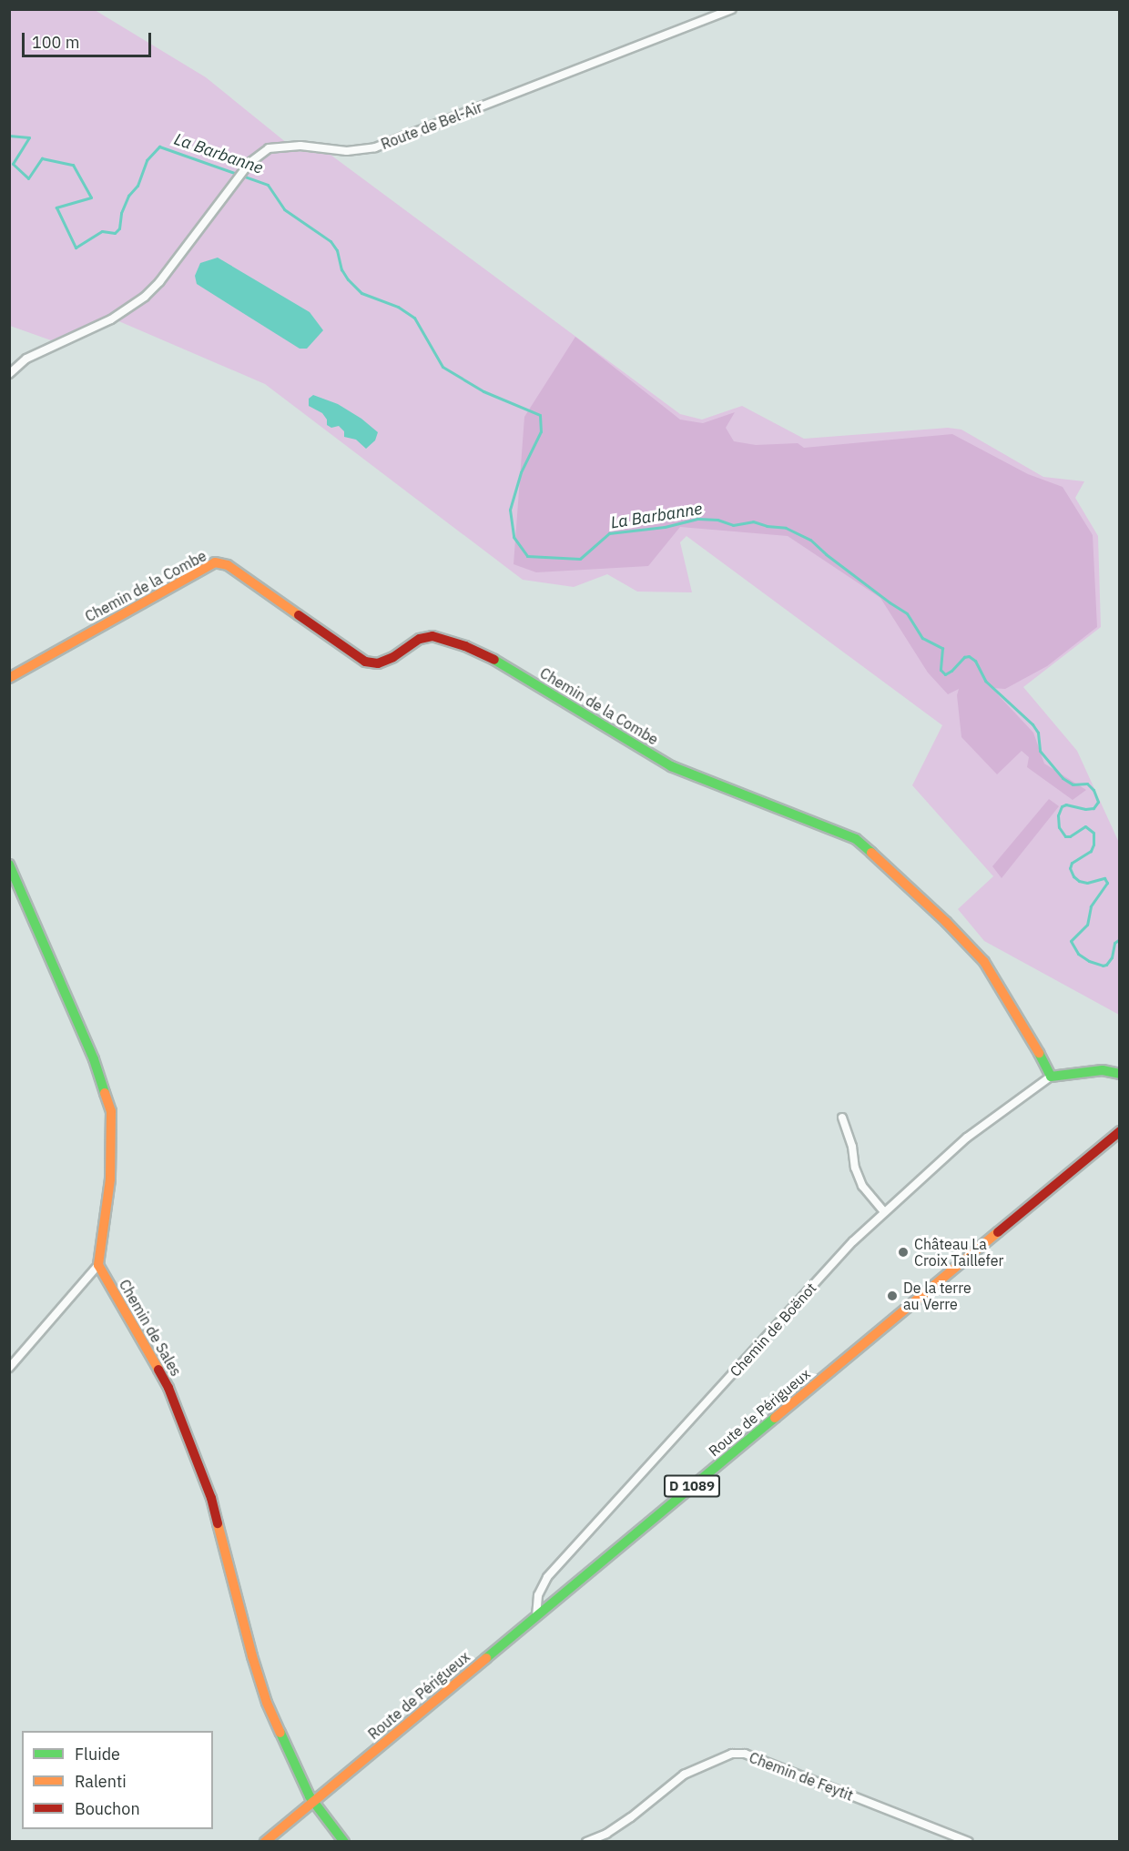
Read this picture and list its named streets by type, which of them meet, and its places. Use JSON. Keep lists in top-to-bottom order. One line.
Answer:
{"streets":{"street":["Route de Bel-Air","Chemin de la Combe","Chemin de Sales","Chemin de Boënot","Route de Périgueux","D 1089","Chemin de Feytit"]},"crossings":[["Chemin de la Combe","Chemin de Boënot"],["Chemin de Sales","Route de Périgueux"],["Chemin de Boënot","Route de Périgueux"]],"water":["La Barbanne"],"places":["Château La Croix Taillefer","De la terre au Verre"],"legend":["Fluide","Ralenti","Bouchon"],"scale_bar":"100 m"}
